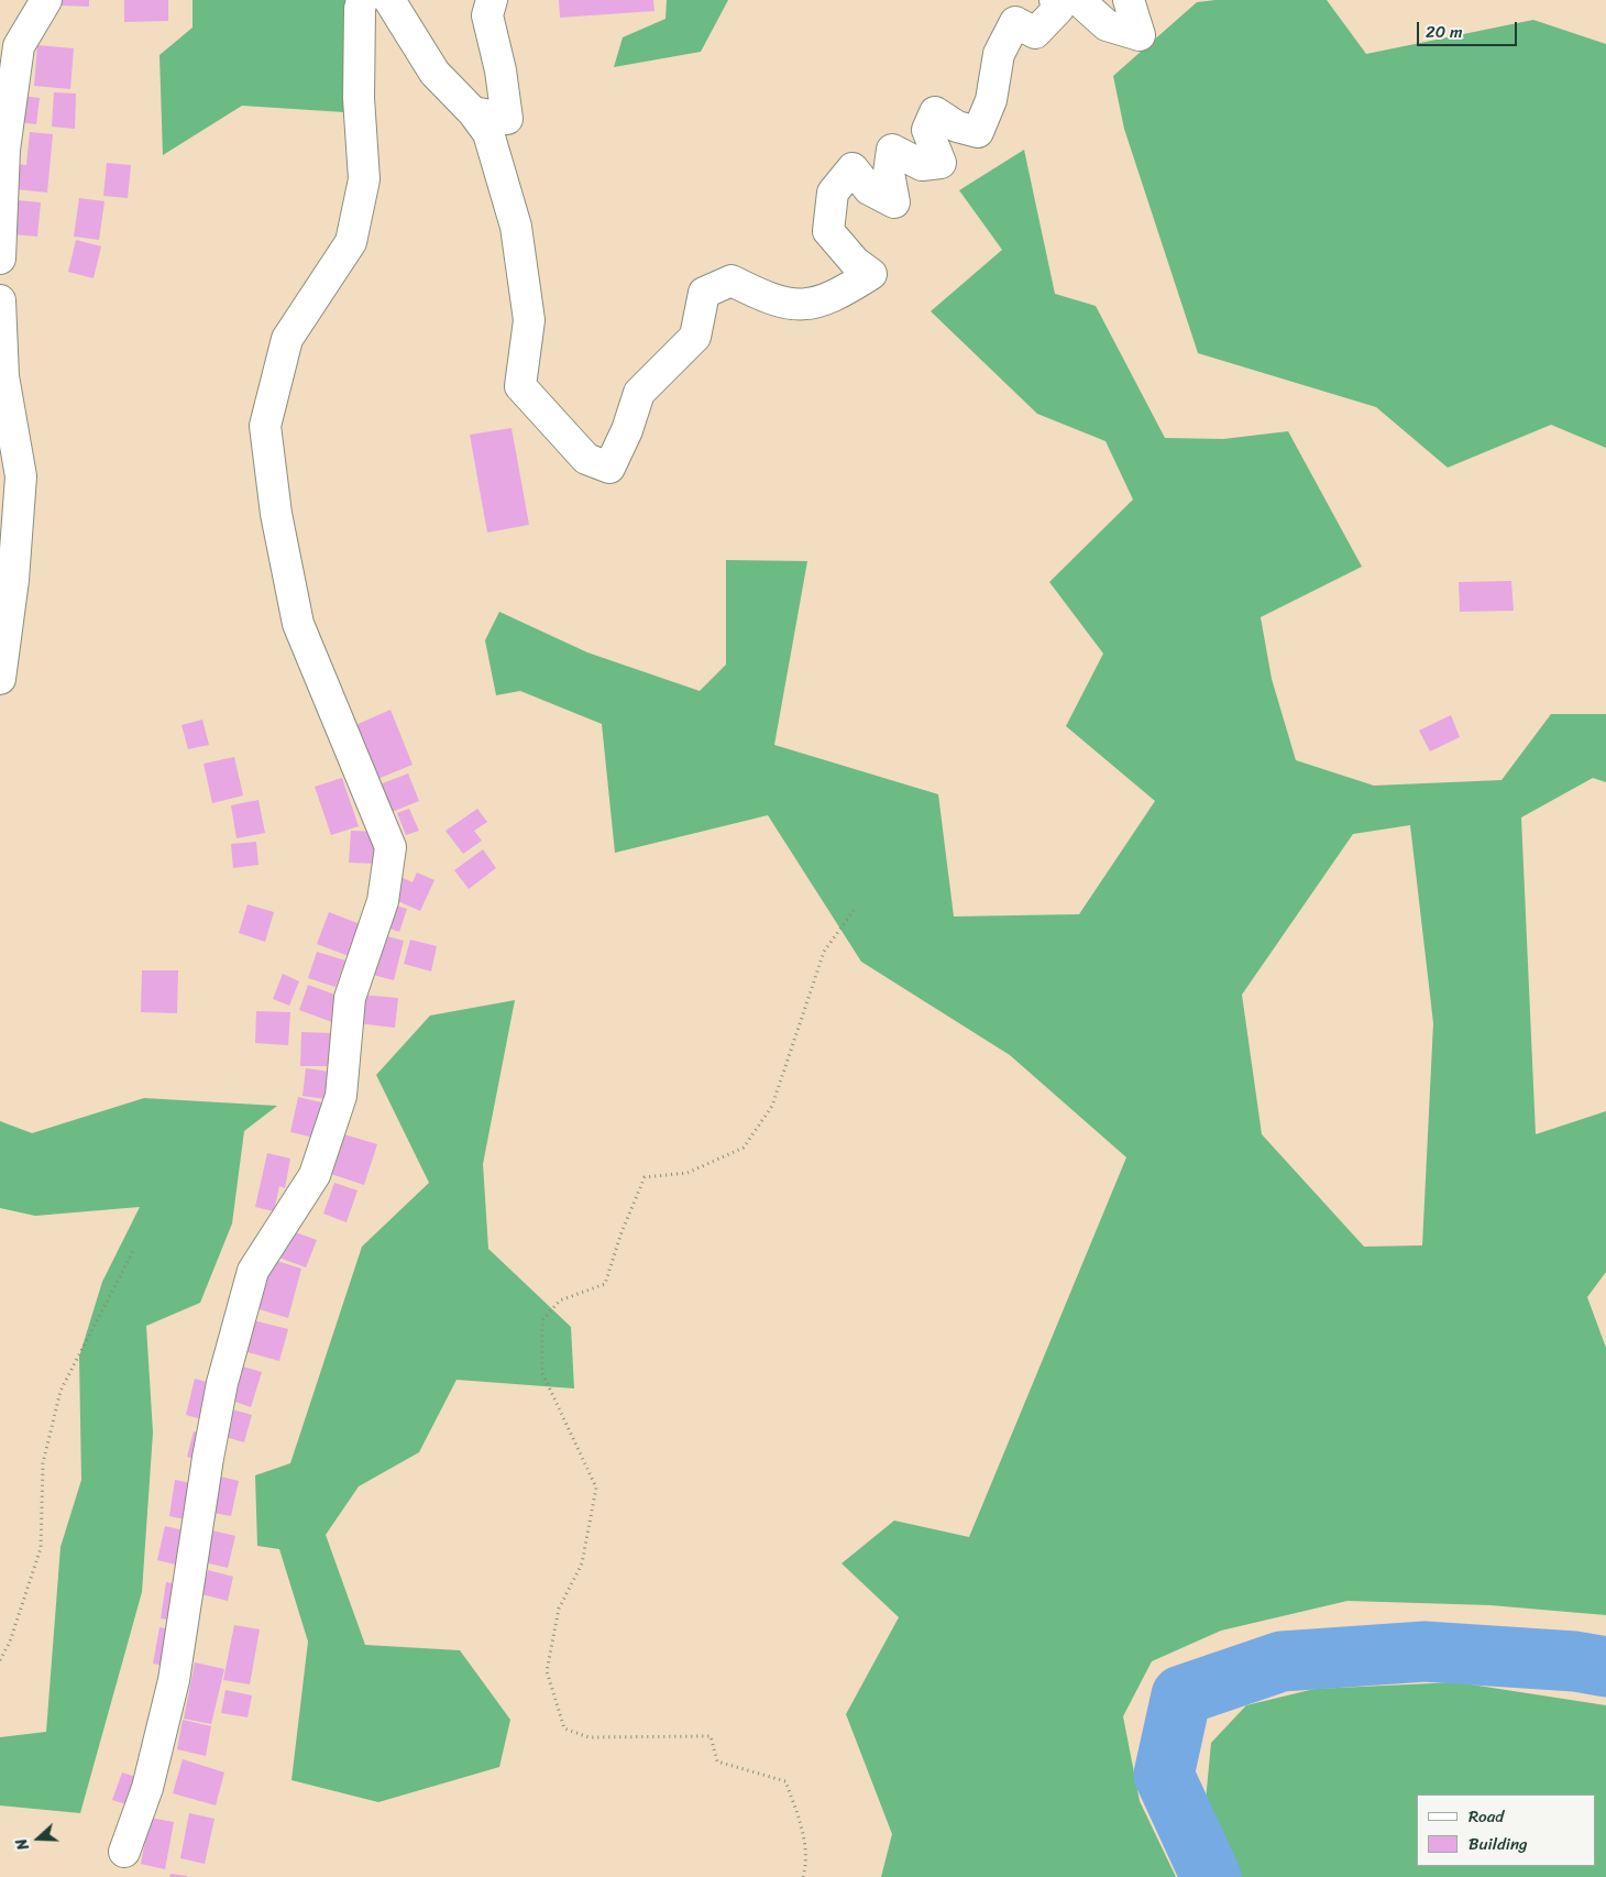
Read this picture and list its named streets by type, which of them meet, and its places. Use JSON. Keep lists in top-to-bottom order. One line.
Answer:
{"legend":["Road","Building"],"scale_bar":"20 m","north":"left"}
